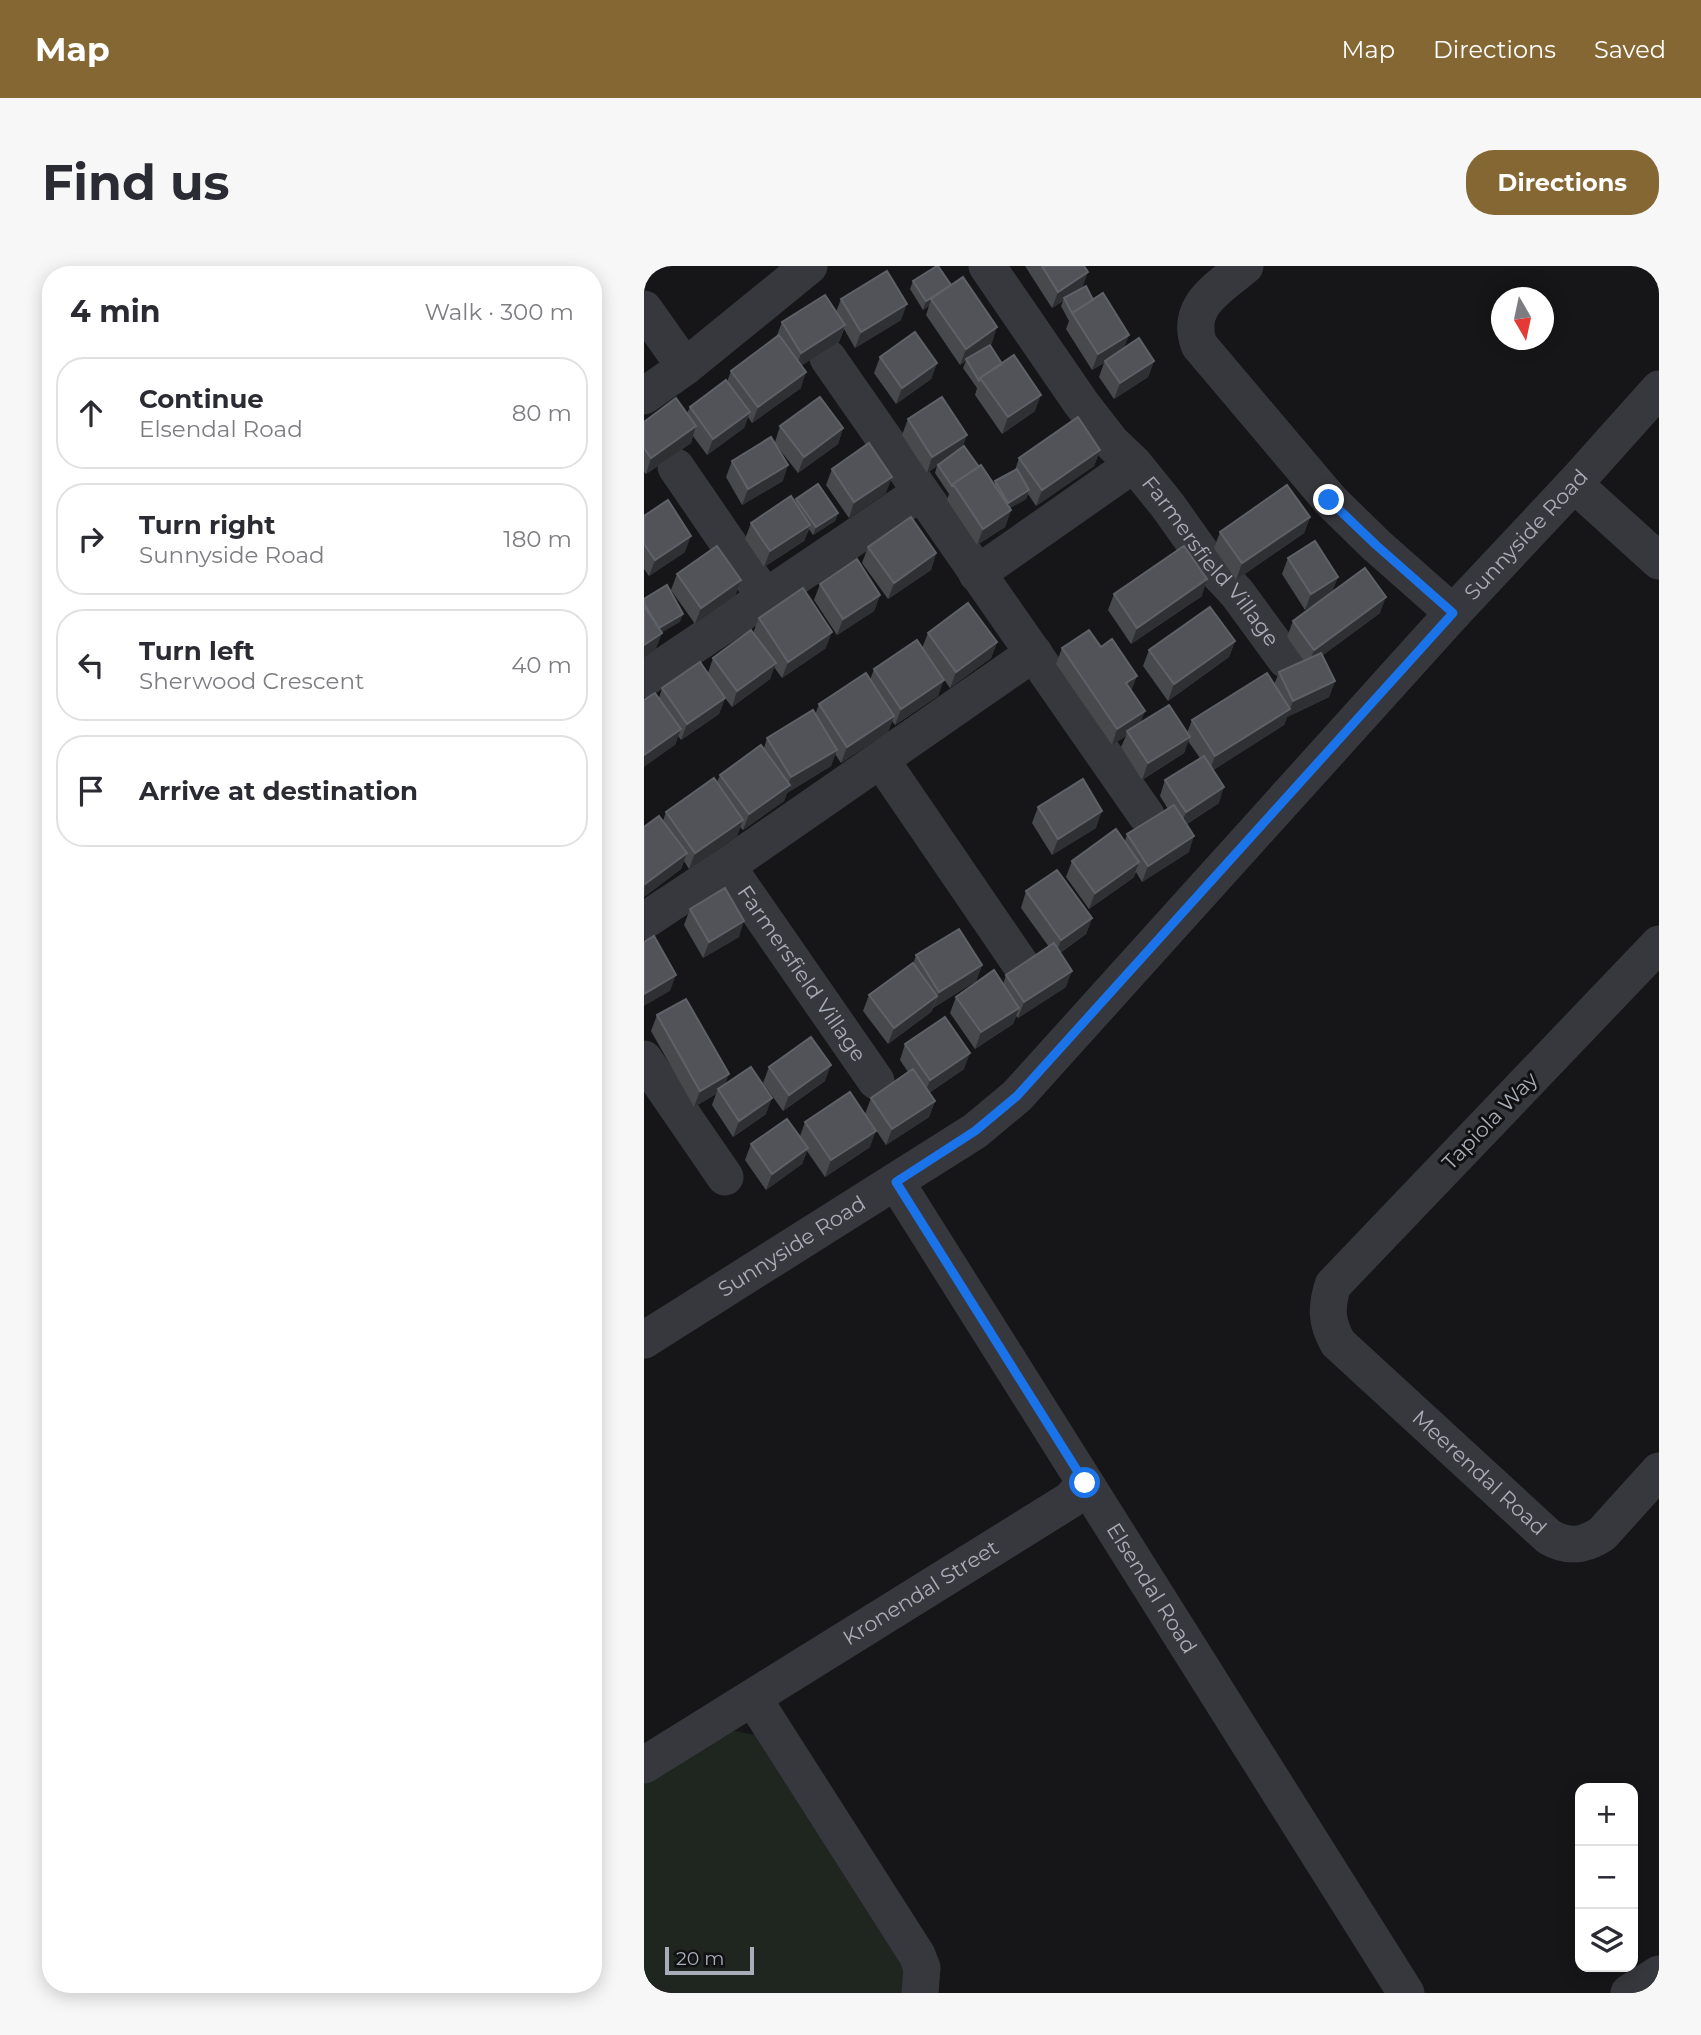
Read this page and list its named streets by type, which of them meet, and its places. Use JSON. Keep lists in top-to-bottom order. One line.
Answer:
{"streets":{"street":["Sunnyside Road","Farmersfield Village","Tapiola Way","Meerendal Road","Elsendal Road","Kronendal Street"]},"crossings":[["Sunnyside Road","Elsendal Road"],["Tapiola Way","Meerendal Road"],["Elsendal Road","Kronendal Street"]],"scale_bar":"20 m","north":"bottom","page":{"header":"Map","nav":["Map","Directions","Saved"],"buttons":"Directions","title":"Find us","heading":["4 min","Walk · 300 m"],"list":[["Continue","Elsendal Road","80 m"],["Turn right","Sunnyside Road","180 m"],["Turn left","Sherwood Crescent","40 m"],"Arrive at destination"],"map_buttons":["+","−"],"scale":"20 m"}}
